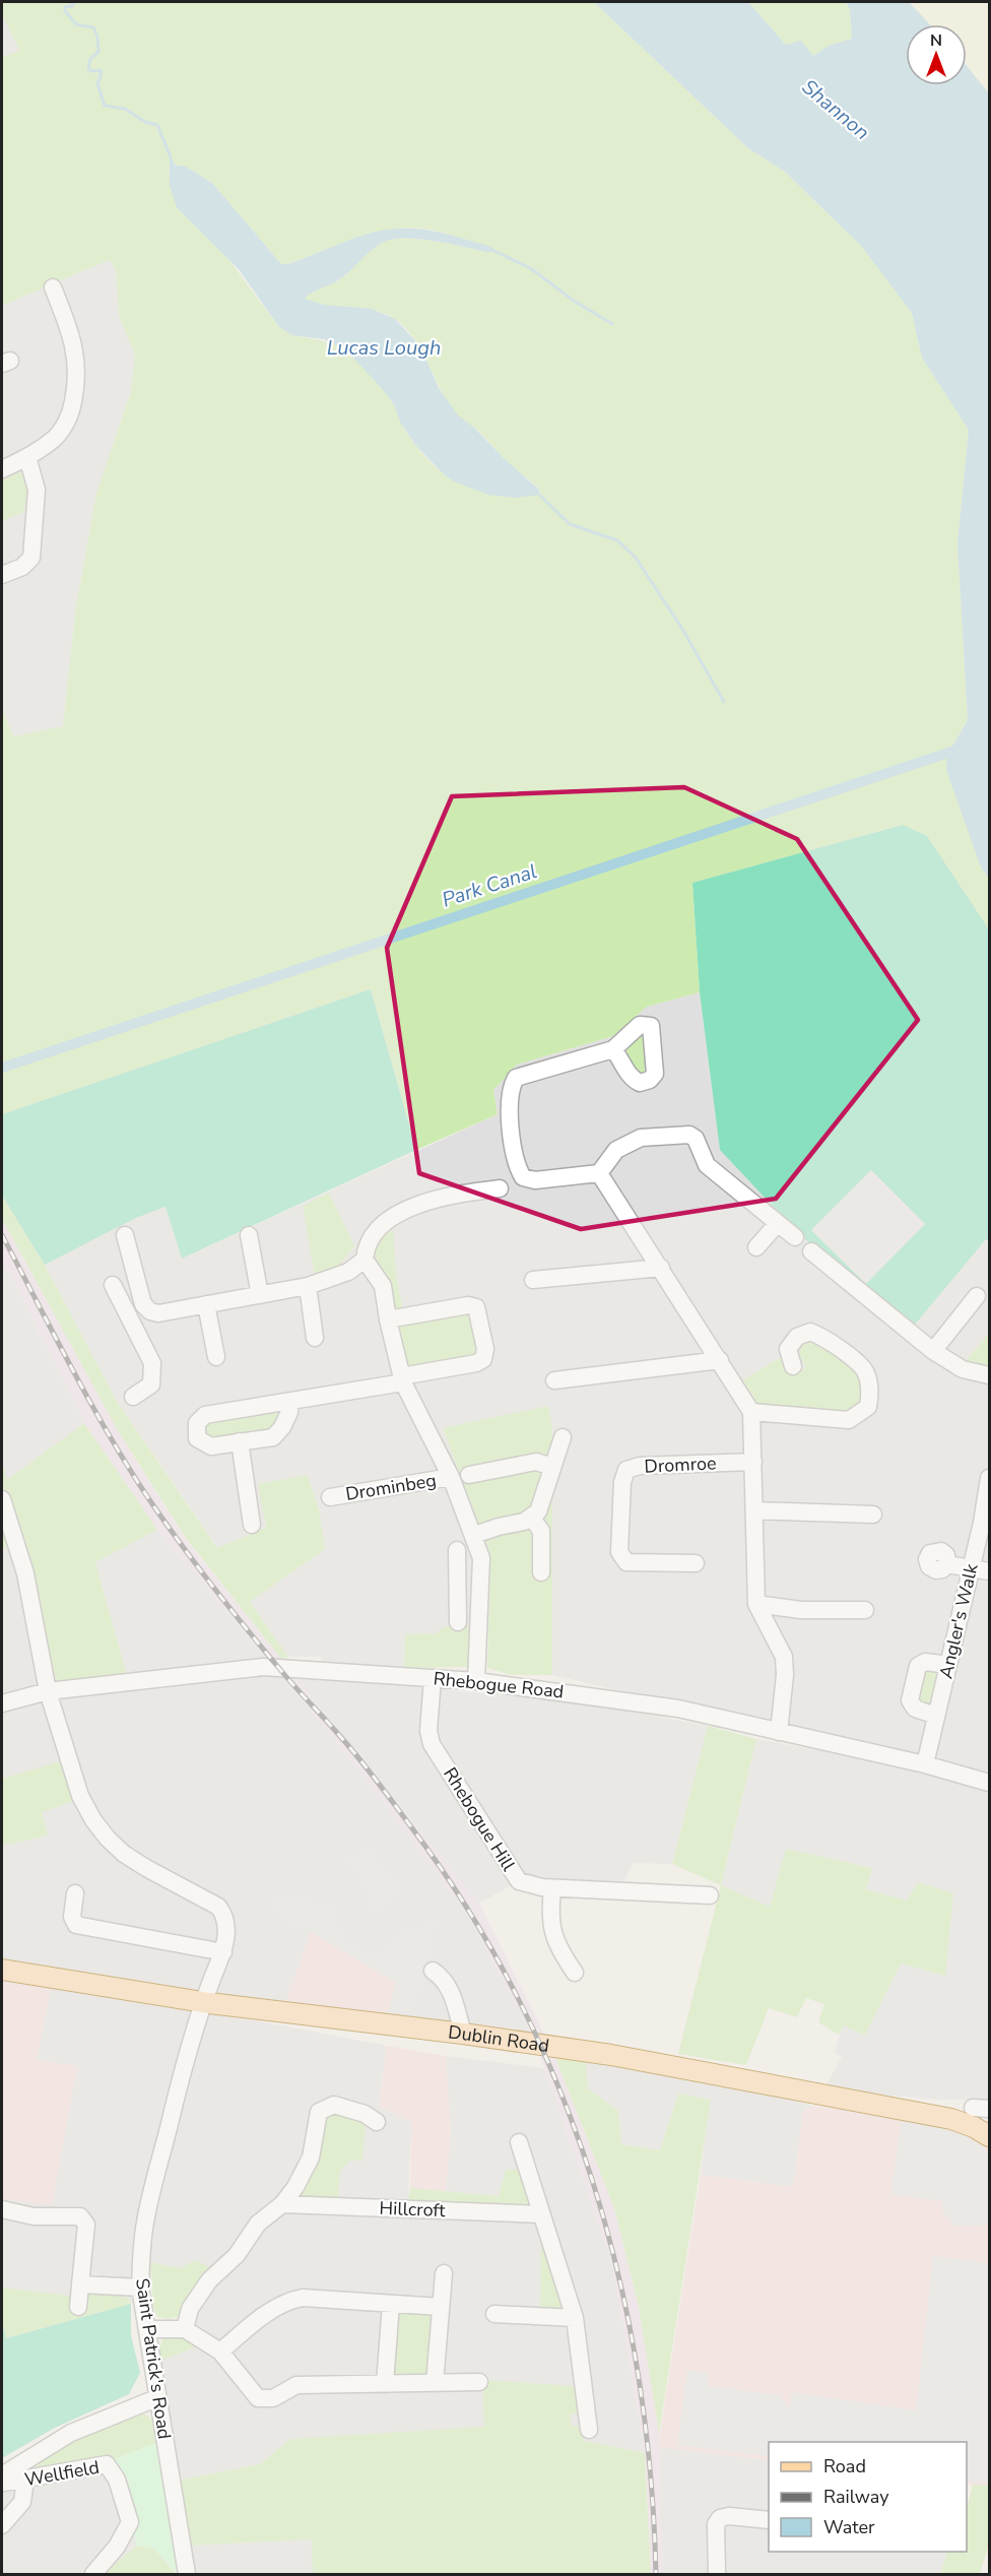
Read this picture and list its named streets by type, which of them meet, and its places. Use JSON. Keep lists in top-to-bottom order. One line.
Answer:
{"streets":{"main road":["Dublin Road"],"street":["Dromroe","Drominbeg","Angler's Walk","Rhebogue Road","Rhebogue Hill","Hillcroft","Saint Patrick's Road","Wellfield"]},"crossings":[["Drominbeg","Rhebogue Road"],["Angler's Walk","Rhebogue Road"],["Rhebogue Road","Rhebogue Hill"],["Rhebogue Road","Saint Patrick's Road"],["Dublin Road","Saint Patrick's Road"]],"water":["Shannon","Lucas Lough","Park Canal"],"legend":["Road","Railway","Water"],"north":"top"}
